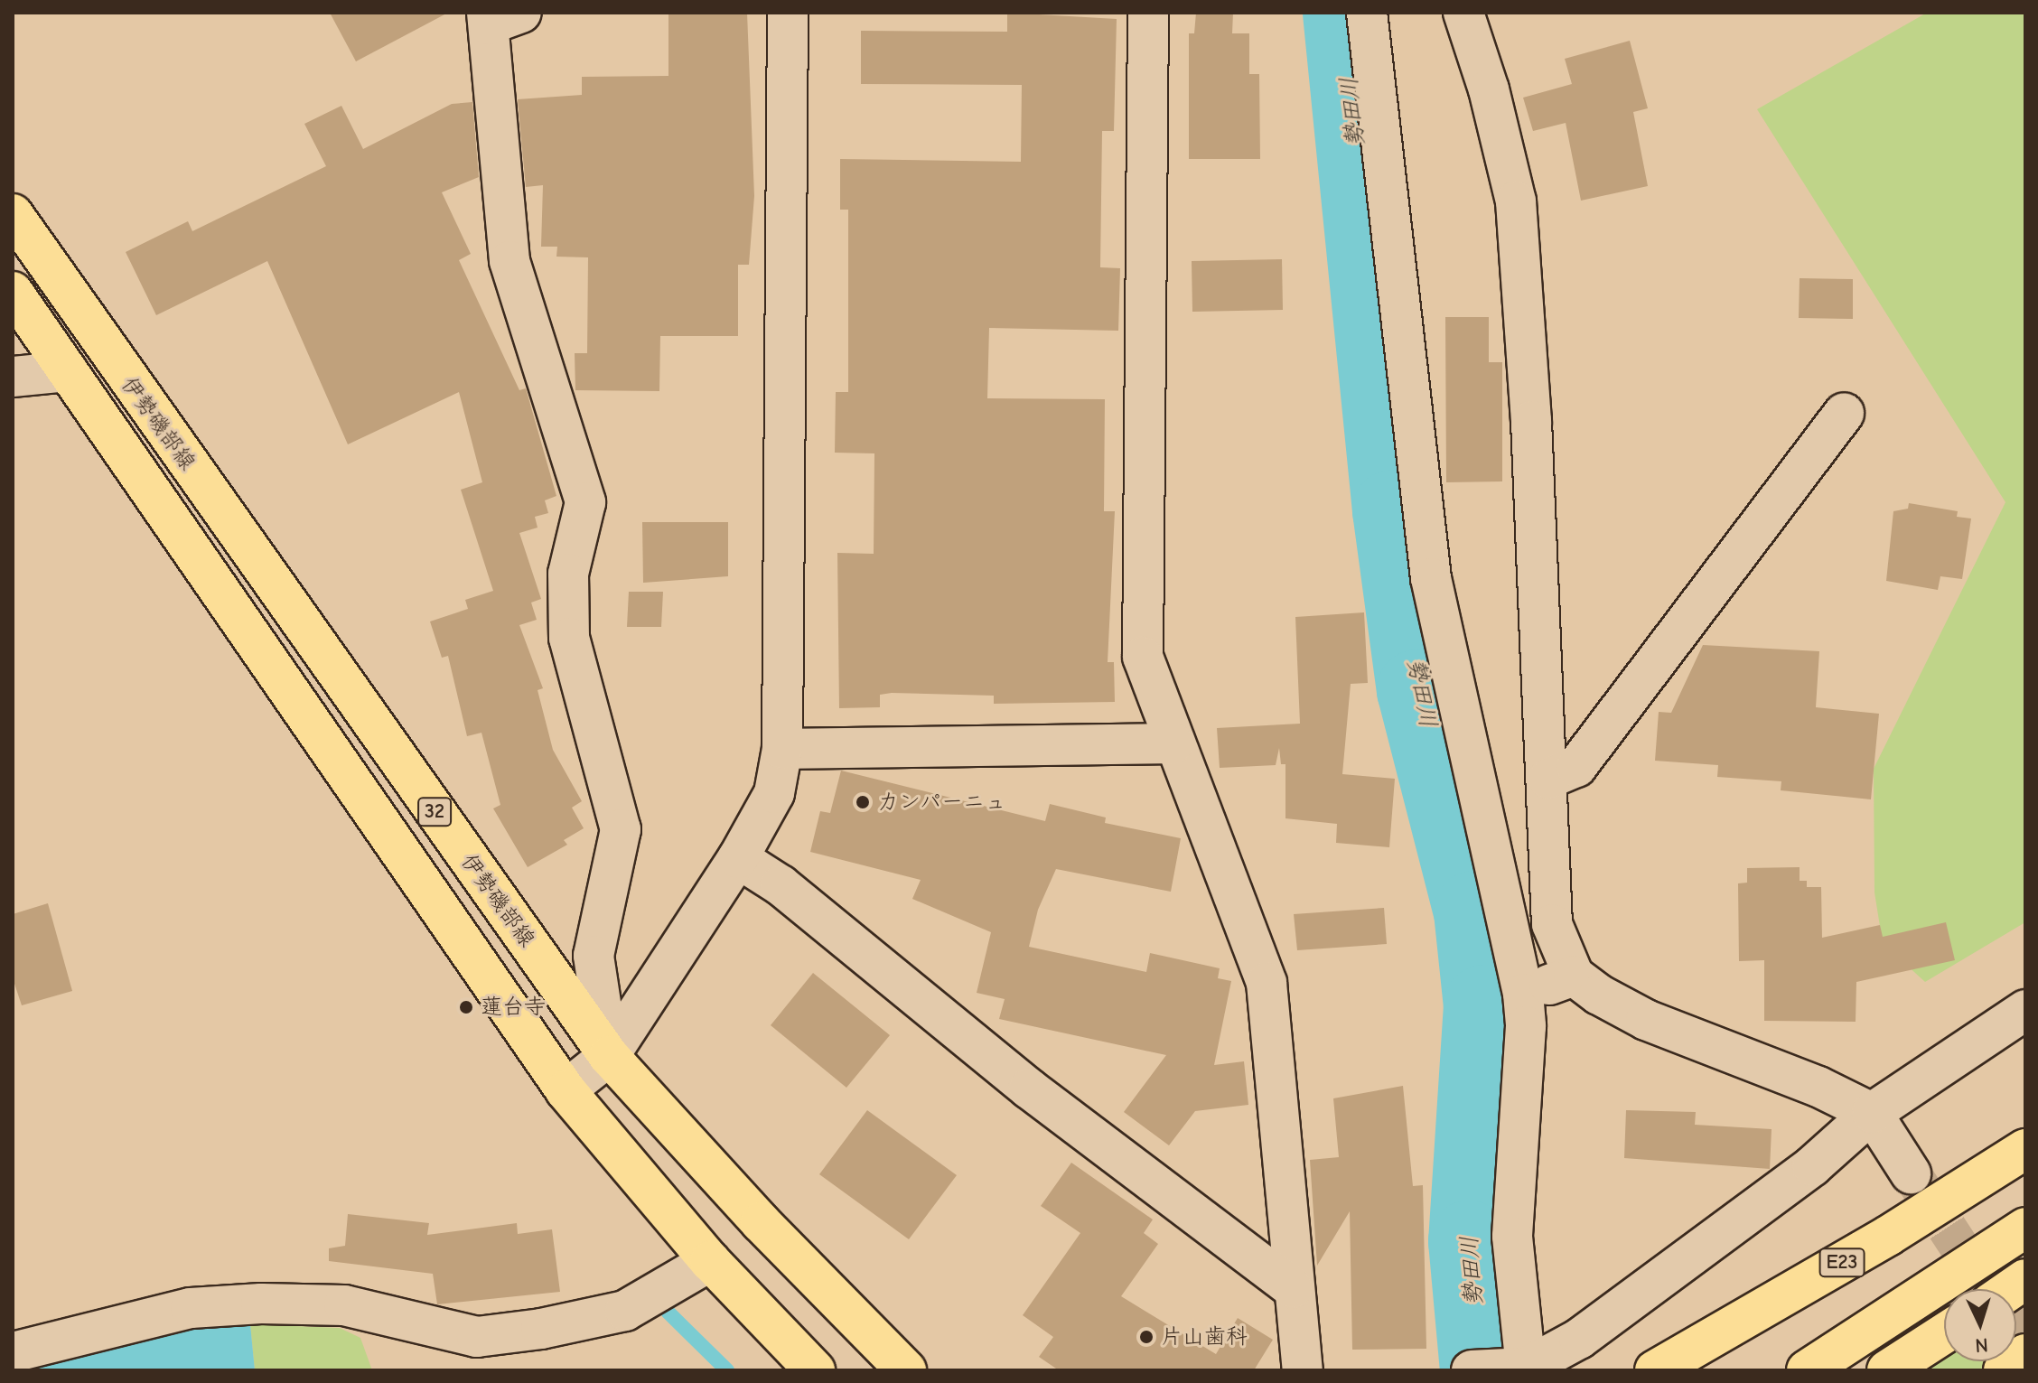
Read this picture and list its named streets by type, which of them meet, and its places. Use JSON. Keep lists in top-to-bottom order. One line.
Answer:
{"streets":{"main road":["伊勢磯部線","32","E23"]},"water":["勢田川"],"places":["カンパーニュ","蓮台寺","片山歯科"],"north":"bottom"}
